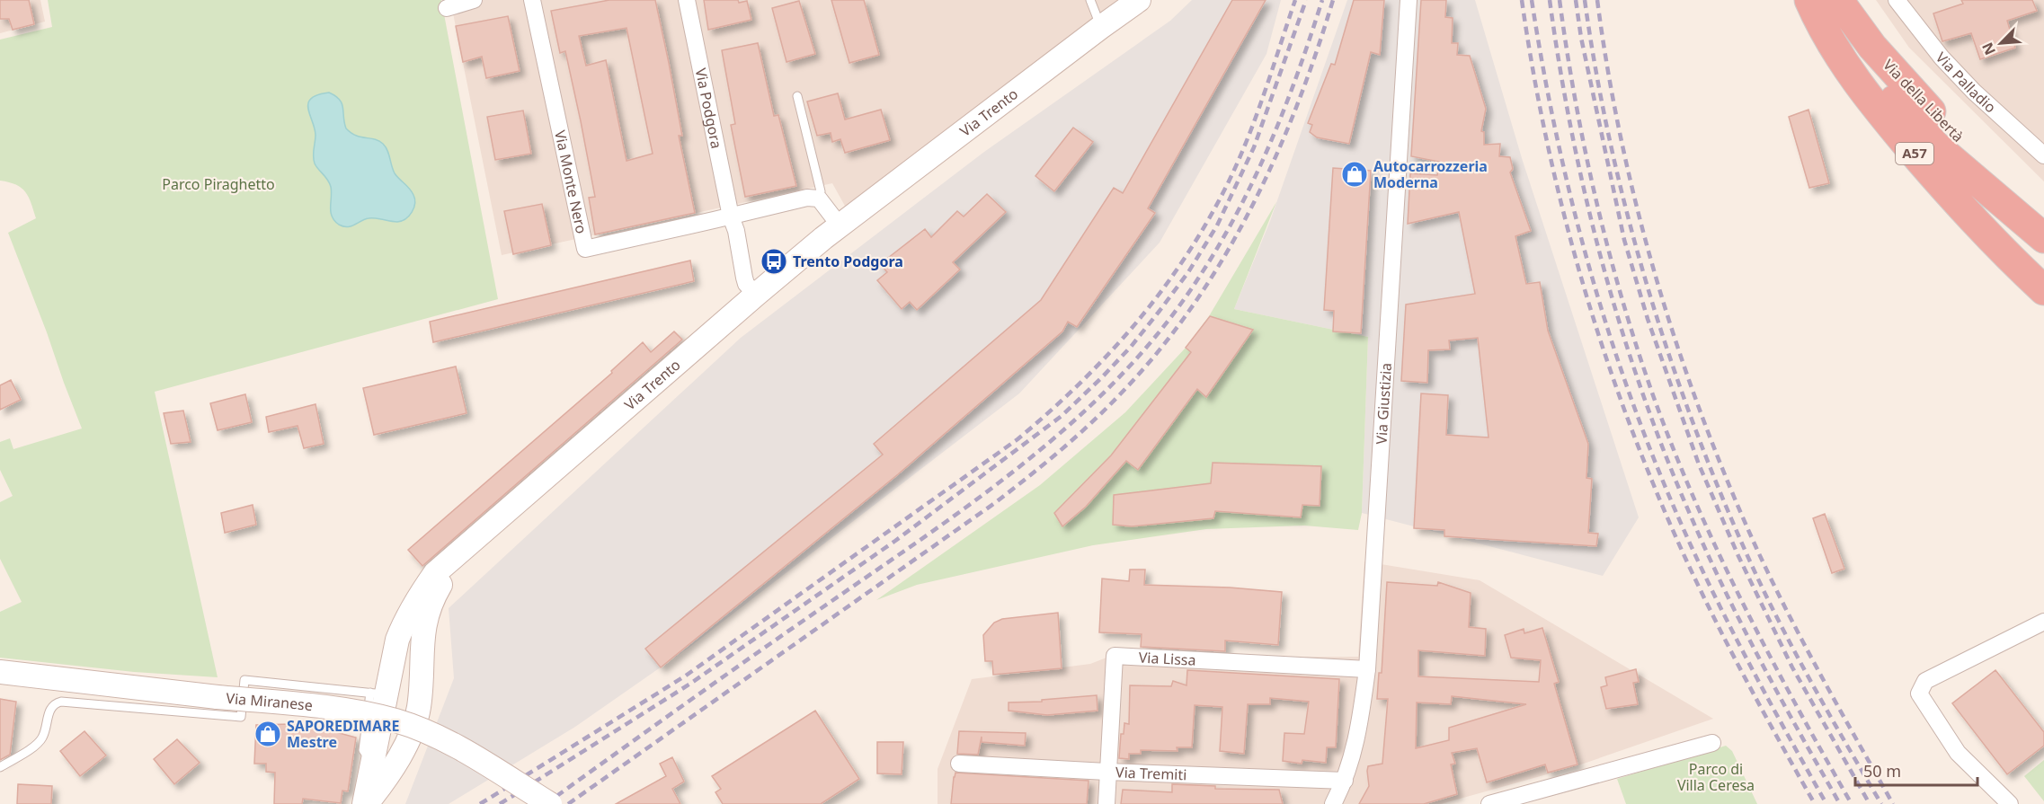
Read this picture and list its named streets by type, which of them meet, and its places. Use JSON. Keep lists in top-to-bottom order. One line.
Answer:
{"streets":{"highway":["Via della Libertà","A57"],"street":["Via Palladio","Via Podgora","Via Trento","Via Monte Nero","Via Giustizia","Via Lissa","Via Miranese","Via Tremiti"]},"crossings":[["Via Podgora","Via Trento"],["Via Podgora","Via Monte Nero"],["Via Giustizia","Via Lissa"],["Via Giustizia","Via Tremiti"],["Via Lissa","Via Tremiti"]],"parks":["Parco Piraghetto","Parco di Villa Ceresa"],"places":{"shop":["Autocarrozzeria Moderna","SAPOREDIMARE Mestre"],"bus stop":["Trento Podgora"]},"scale_bar":"50 m","north":"bottom left"}
